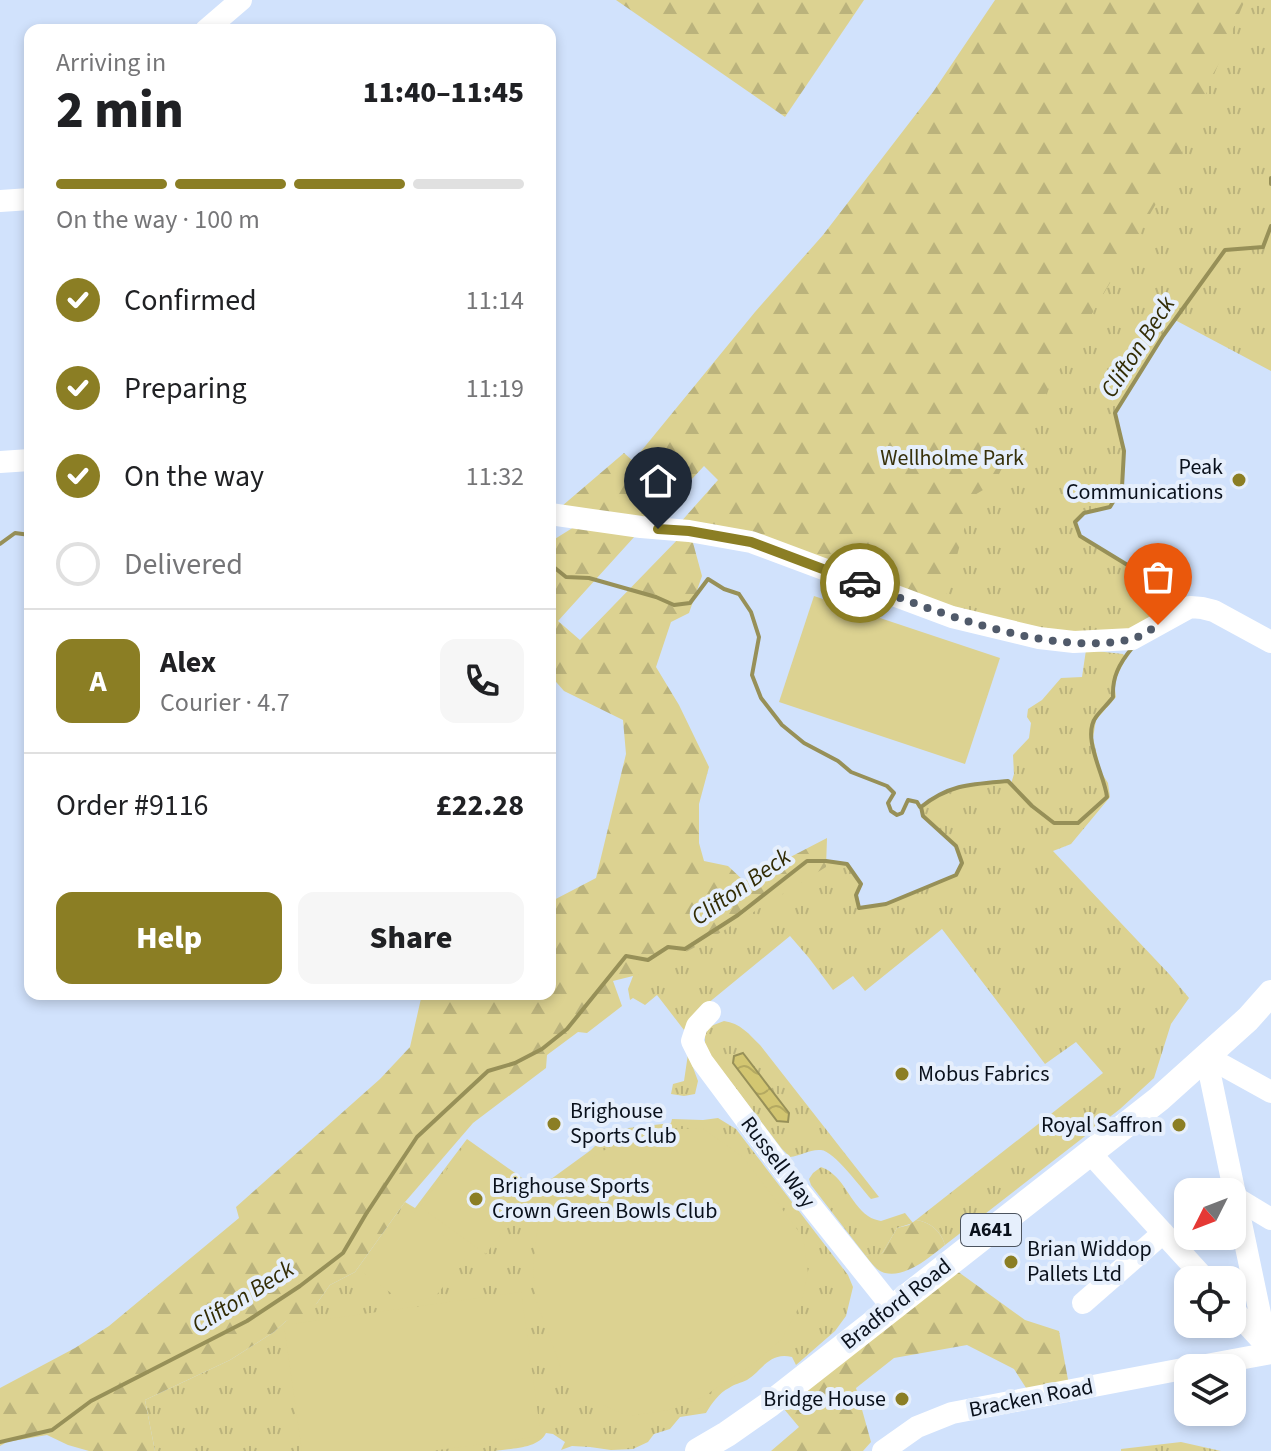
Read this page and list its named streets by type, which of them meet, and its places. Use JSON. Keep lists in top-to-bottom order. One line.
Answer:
{"streets":{"main road":["A641","Bradford Road"],"street":["Russell Way","Bracken Road"]},"crossings":[["Russell Way","Bradford Road"]],"water":["Clifton Beck"],"parks":["Wellholme Park"],"places":["Peak Communications","Mobus Fabrics","Brighouse Sports Club","Royal Saffron","Brighouse Sports Crown Green Bowls Club","Brian Widdop Pallets Ltd","Bridge House"],"north":"bottom left","page":{"heading":["2 min","Arriving in","11:40–11:45"],"panel":["Alex","Courier · 4.7","Order #9116","£22.28"],"bar":"On the way · 100 m","list":[["Confirmed","11:14"],["Preparing","11:19"],["On the way","11:32"],"Delivered"],"round":"A","buttons":["Help","Share"]}}
